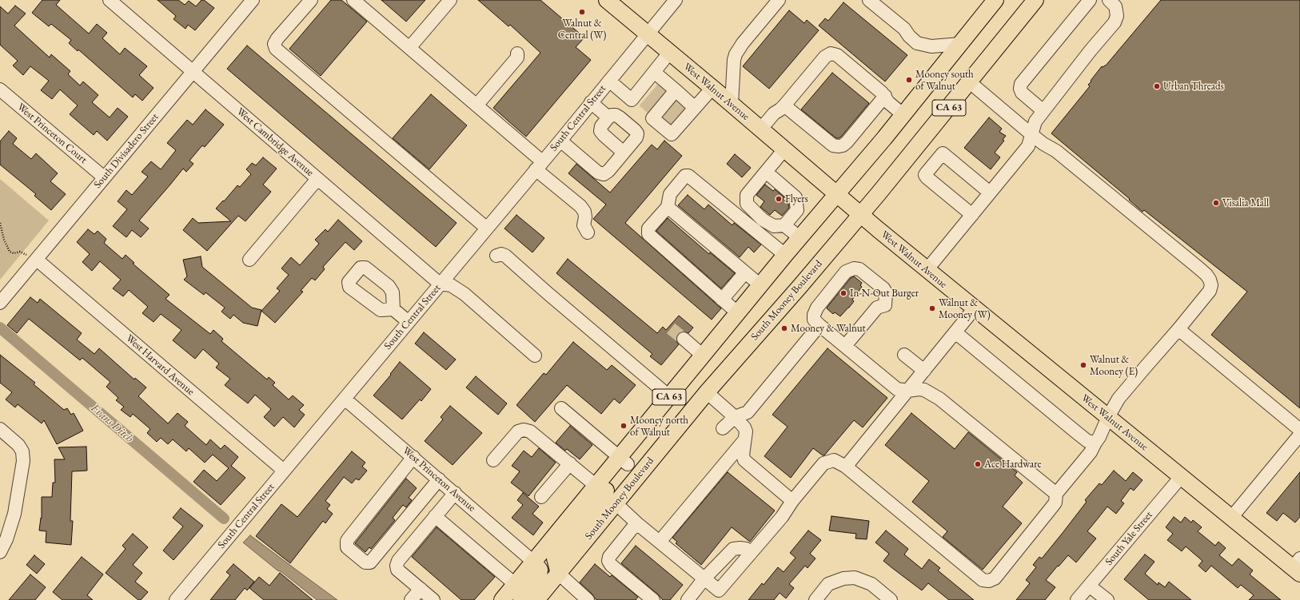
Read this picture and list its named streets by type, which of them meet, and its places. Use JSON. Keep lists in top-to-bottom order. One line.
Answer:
{"streets":{"main road":["West Walnut Avenue","CA 63","South Mooney Boulevard"],"street":["South Central Street","West Princeton Court","West Cambridge Avenue","South Divisadero Street","West Harvard Avenue","West Princeton Avenue","South Yale Street"]},"crossings":[["West Walnut Avenue","CA 63"],["West Walnut Avenue","South Central Street"],["West Walnut Avenue","South Mooney Boulevard"],["West Walnut Avenue","South Yale Street"],["South Central Street","West Cambridge Avenue"],["South Central Street","West Harvard Avenue"],["South Central Street","West Princeton Avenue"],["West Princeton Court","South Divisadero Street"],["West Cambridge Avenue","South Divisadero Street"],["South Divisadero Street","West Harvard Avenue"]],"water":["Evans Ditch"],"places":["Walnut & Central (W)","Mooney south of Walnut","Urban Threads","Flyers","Visalia Mall","In-N-Out Burger","Walnut & Mooney (W)","Mooney & Walnut","Walnut & Mooney (E)","Mooney north of Walnut","Ace Hardware"]}
